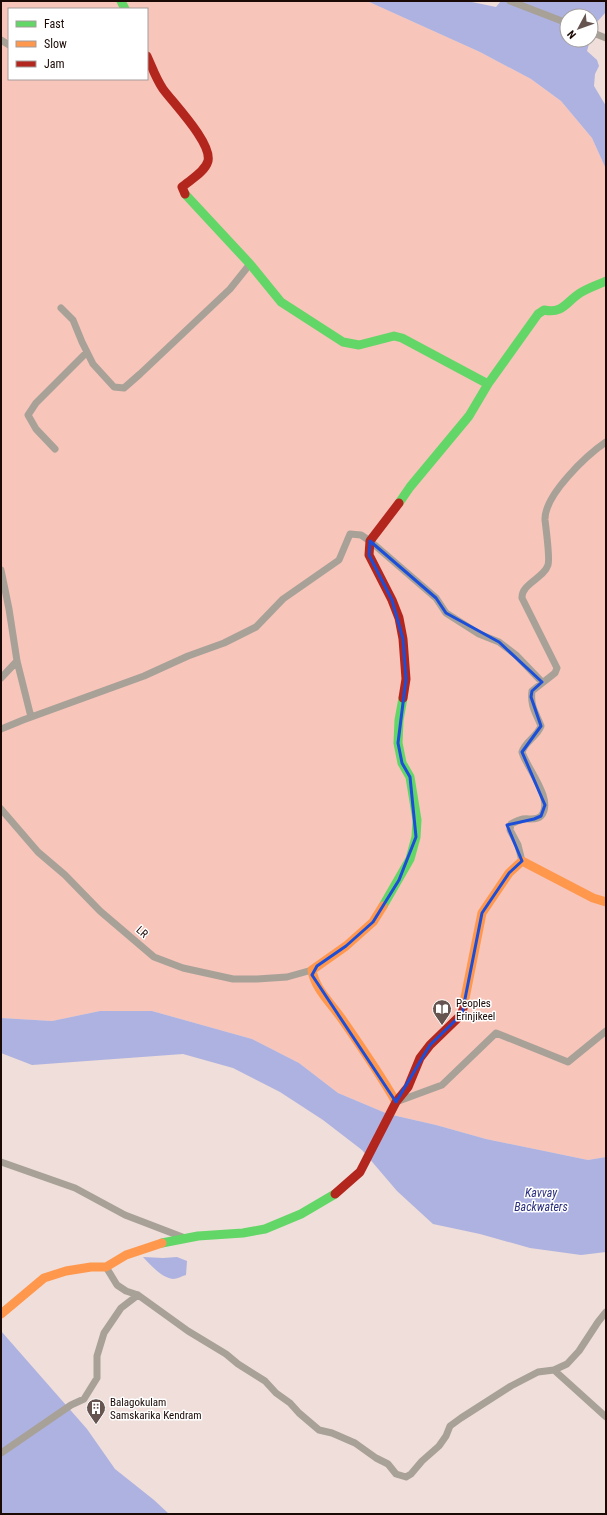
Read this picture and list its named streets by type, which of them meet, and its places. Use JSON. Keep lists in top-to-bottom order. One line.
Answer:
{"streets":{"street":["LR"]},"water":["Kavvay Backwaters"],"places":{"library":["Peoples Erinjikeel"],"building":["Balagokulam Samskarika Kendram"]},"legend":["Fast","Slow","Jam"],"north":"bottom left"}
